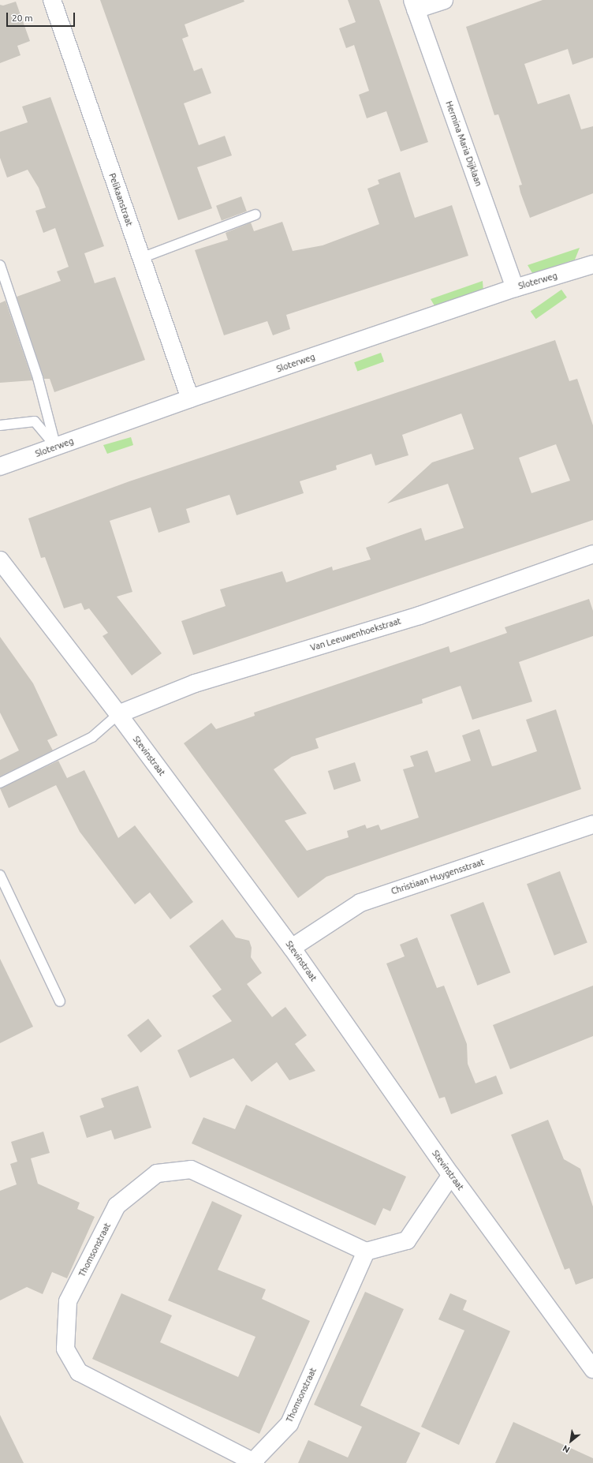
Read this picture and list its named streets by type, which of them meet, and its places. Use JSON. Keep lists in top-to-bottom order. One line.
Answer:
{"streets":{"street":["Hermina Maria Dijklaan","Pelikaanstraat","Sloterweg","Van Leeuwenhoekstraat","Stevinstraat","Christiaan Huygensstraat","Thomsonstraat"]},"crossings":[["Hermina Maria Dijklaan","Sloterweg"],["Pelikaanstraat","Sloterweg"],["Van Leeuwenhoekstraat","Stevinstraat"],["Stevinstraat","Christiaan Huygensstraat"]],"scale_bar":"20 m","north":"bottom left"}
